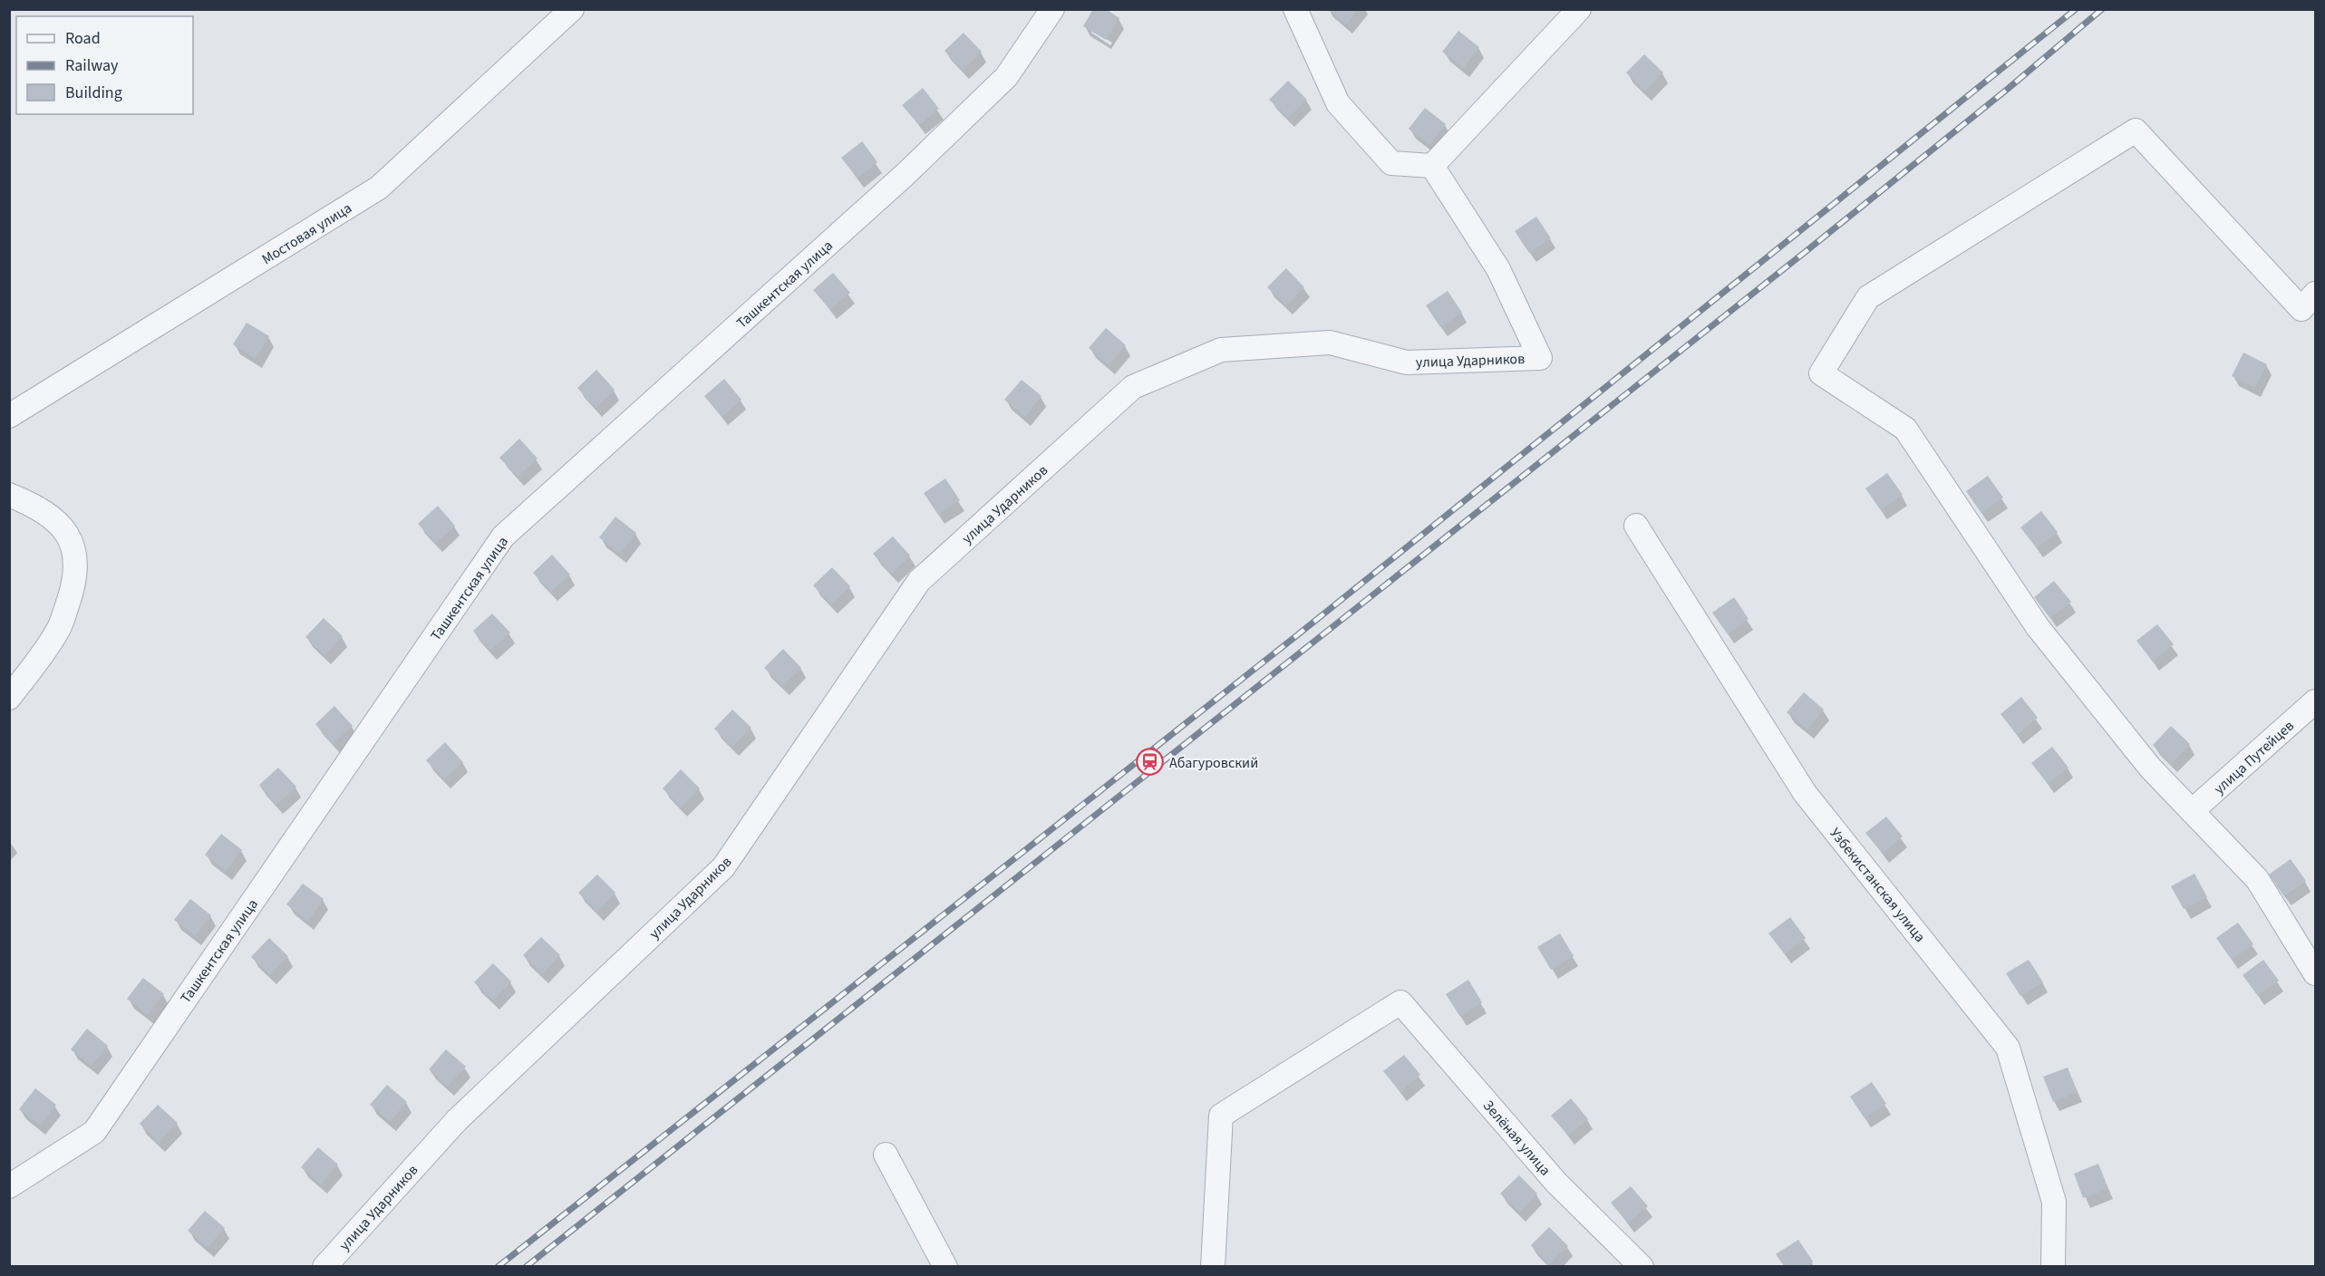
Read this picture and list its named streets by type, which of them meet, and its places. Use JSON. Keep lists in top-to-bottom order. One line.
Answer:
{"streets":{"street":["Мостовая улица","Ташкентская улица","улица Ударников","улица Путейцев","Узбекистанская улица","Зелёная улица"]},"places":{"station":["Абагуровский"]},"legend":["Road","Railway","Building"]}
